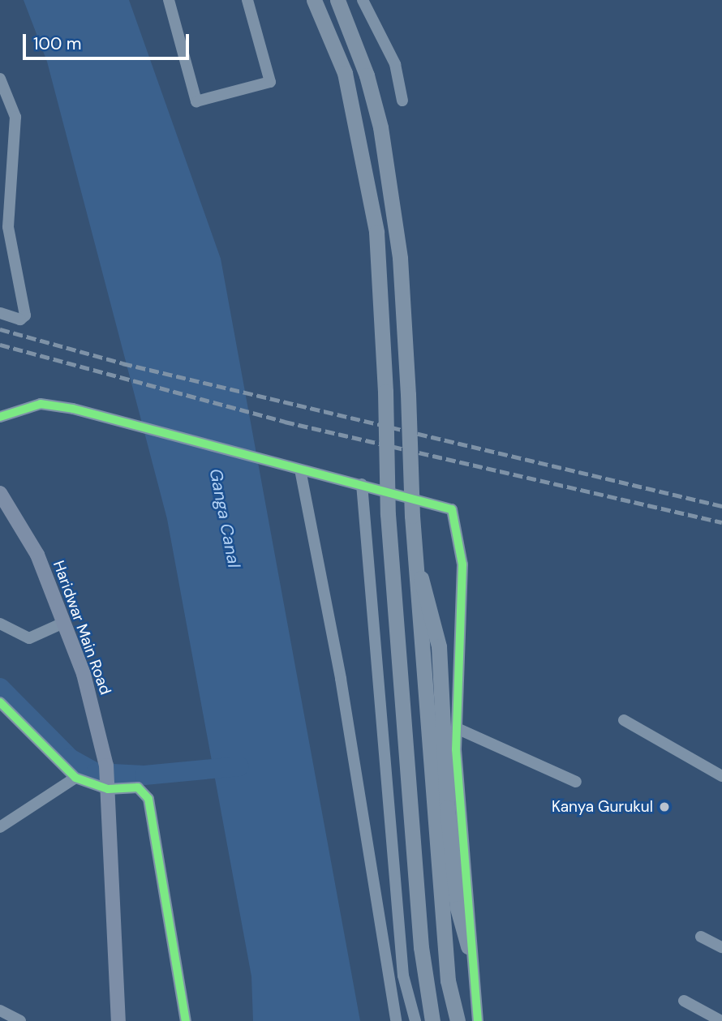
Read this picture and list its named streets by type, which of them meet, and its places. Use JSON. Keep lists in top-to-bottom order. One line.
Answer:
{"streets":{"main road":["Haridwar Main Road"]},"water":["Ganga Canal"],"places":["Kanya Gurukul"],"scale_bar":"100 m"}
